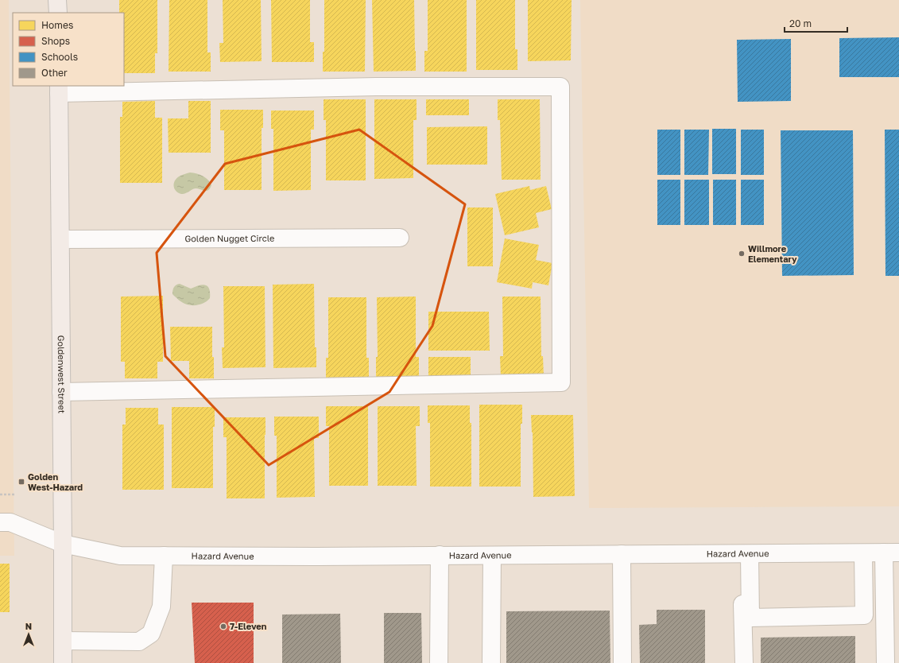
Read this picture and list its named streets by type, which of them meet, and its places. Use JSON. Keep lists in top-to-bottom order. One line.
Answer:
{"streets":{"main road":["Goldenwest Street"],"street":["Golden Nugget Circle","Hazard Avenue"]},"crossings":[["Golden Nugget Circle","Goldenwest Street"],["Goldenwest Street","Hazard Avenue"]],"places":{"other":["Willmore Elementary","7-Eleven"],"transit":["Golden West-Hazard"]},"legend":["Homes","Shops","Schools","Other"],"scale_bar":"20 m","north":"top"}
